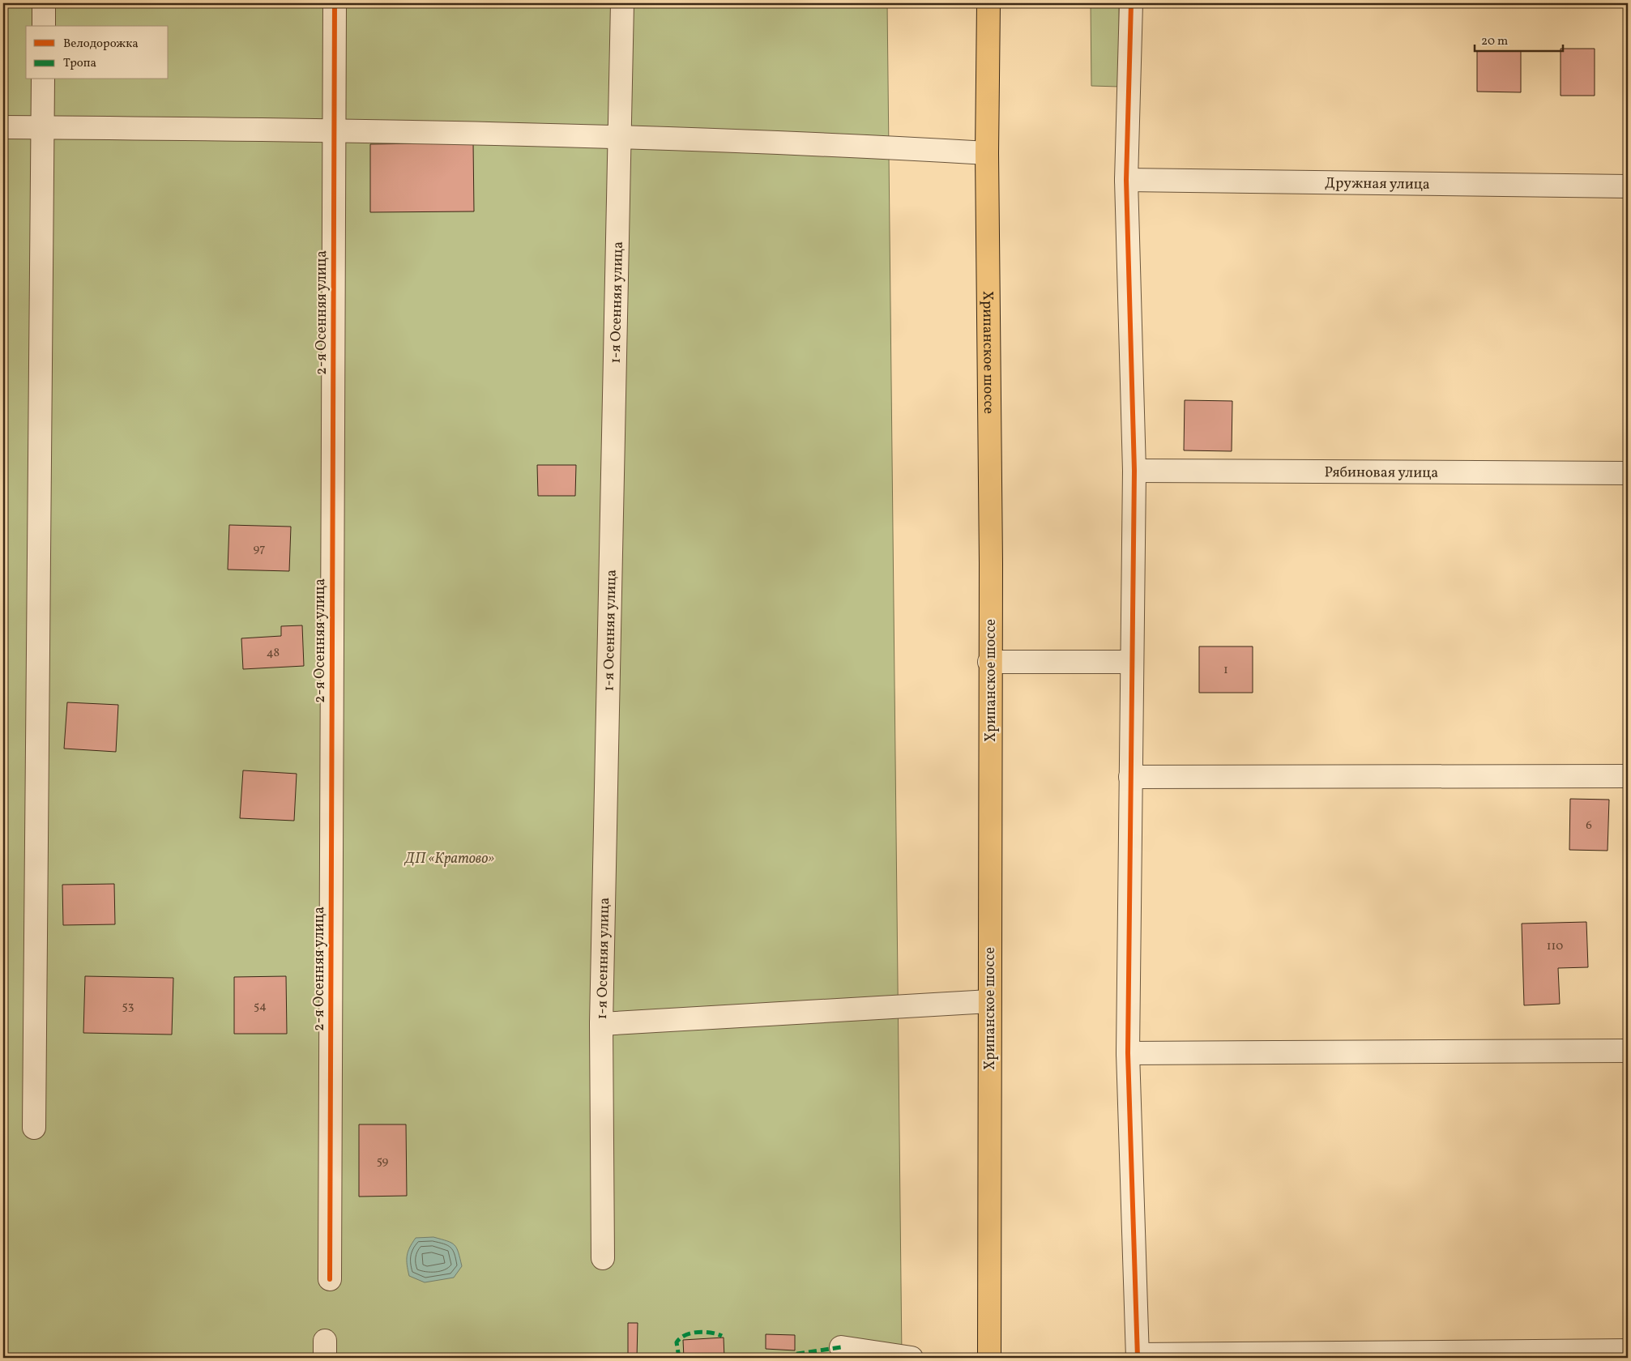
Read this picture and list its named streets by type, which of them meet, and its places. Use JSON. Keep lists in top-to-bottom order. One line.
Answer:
{"streets":{"main road":["Хрипанское шоссе"],"street":["Дружная улица","1-я Осенняя улица","2-я Осенняя улица","Рябиновая улица"]},"parks":["ДП «Кратово»"],"house_numbers":["97","48","1","6","110","53","54","59"],"legend":["Велодорожка","Тропа"],"scale_bar":"20 m"}
